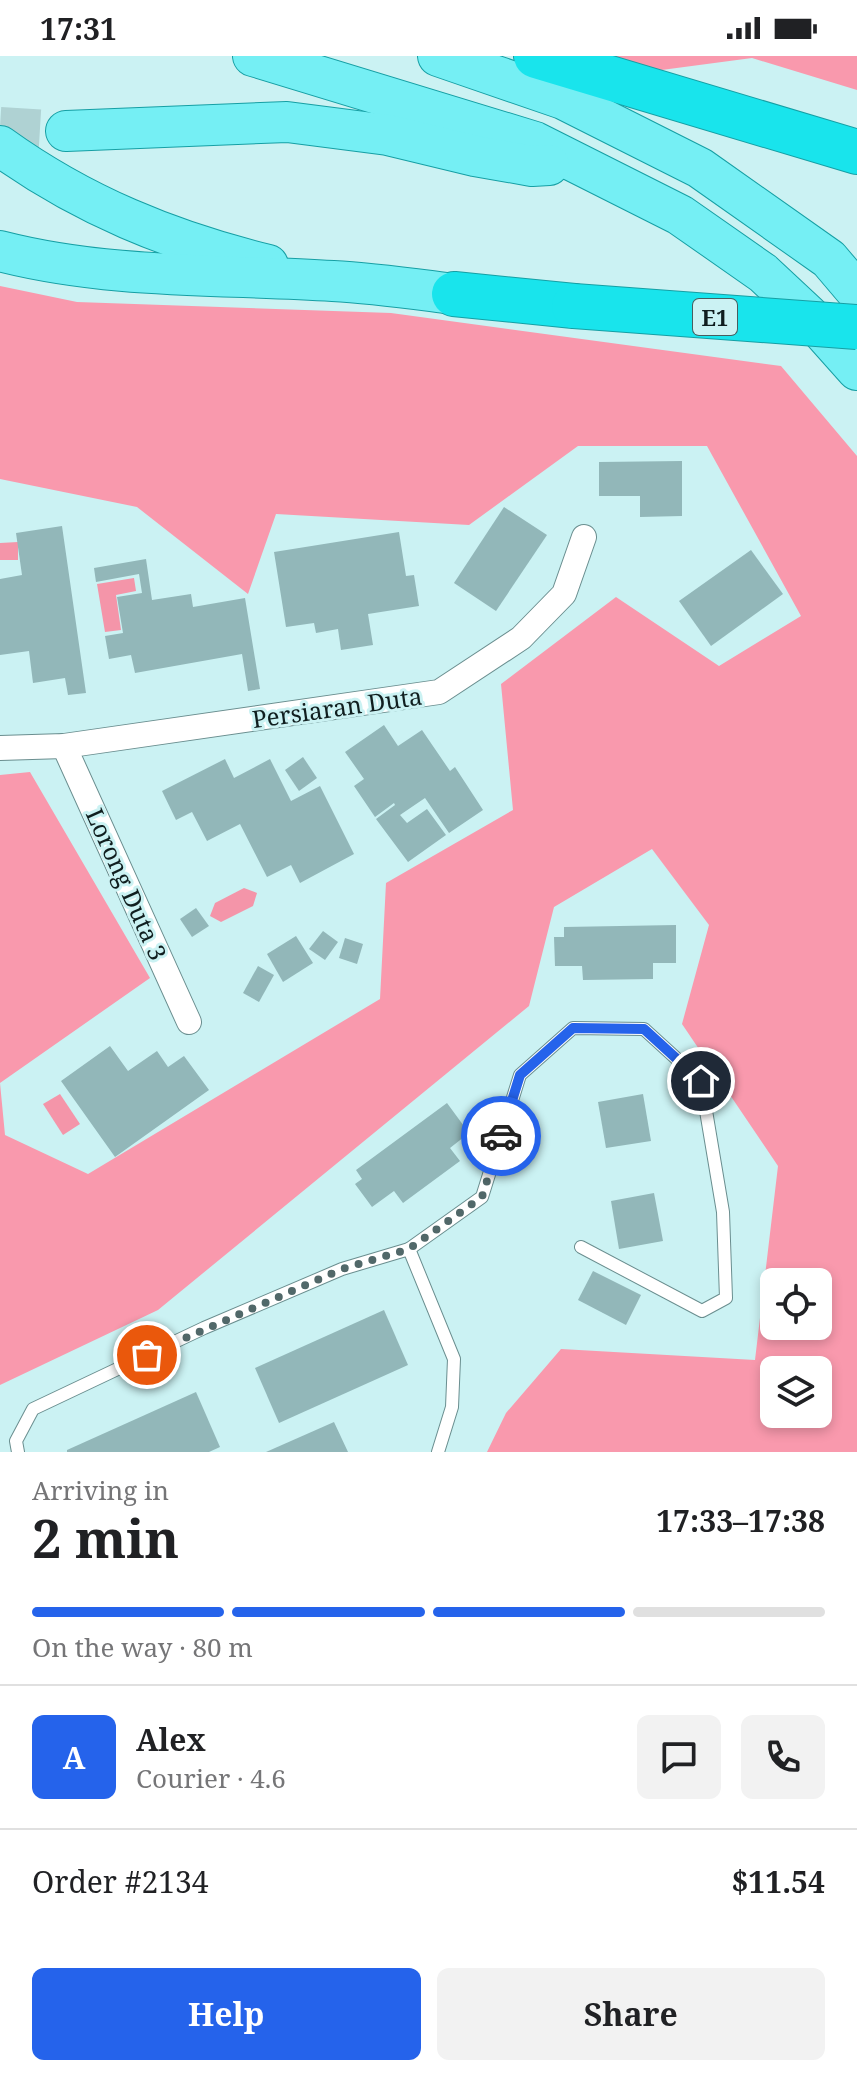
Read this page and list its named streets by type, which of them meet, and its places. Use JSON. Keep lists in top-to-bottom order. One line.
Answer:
{"streets":{"highway":["E1"],"street":["Persiaran Duta","Lorong Duta 3"]},"crossings":[["Persiaran Duta","Lorong Duta 3"]],"page":{"status":"17:31","heading":["2 min","Arriving in","17:33–17:38"],"panel":["Alex","Courier · 4.6","Order #2134","$11.54"],"bar":"On the way · 80 m","round":"A","buttons":["Help","Share"]}}
